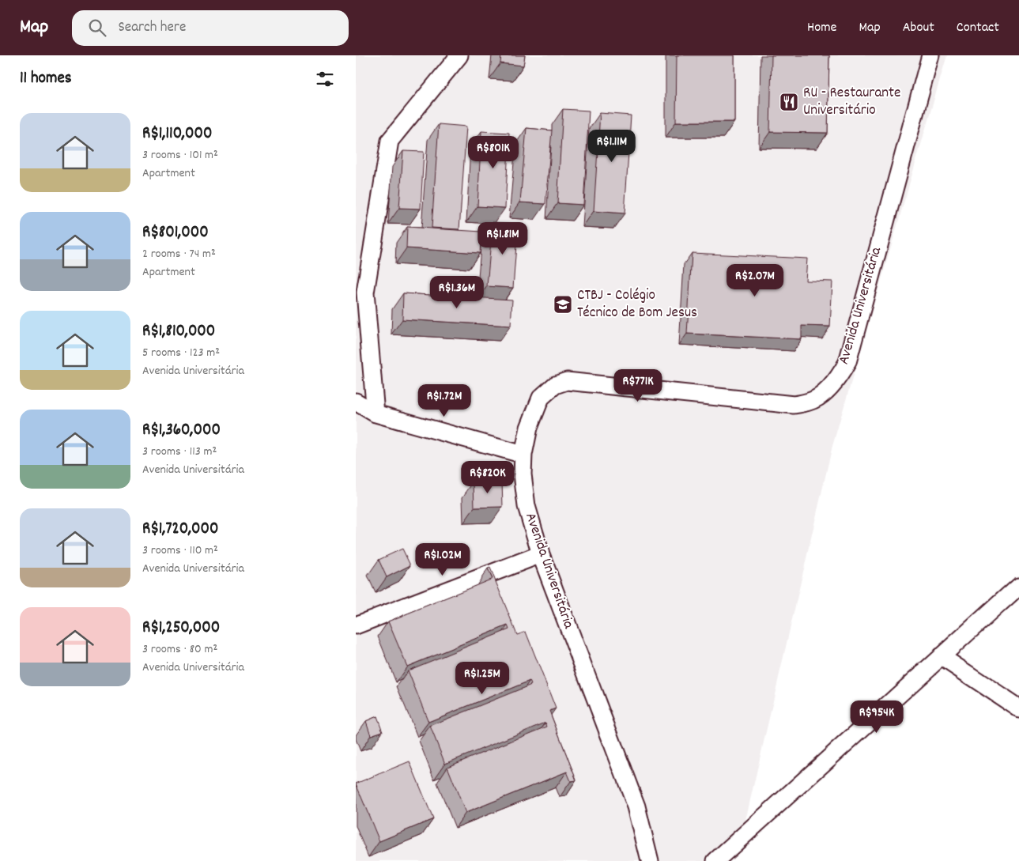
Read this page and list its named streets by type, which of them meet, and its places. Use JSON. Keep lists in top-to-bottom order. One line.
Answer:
{"streets":{"street":["Avenida Universitária"]},"places":{"restaurant":["RU - Restaurante Universitário"],"school or university":["CTBJ - Colégio Técnico de Bom Jesus"]},"page":{"header":"Map","search":"Search here","nav":["Home","Map","About","Contact"],"heading":"11 homes","list":[{"name":"R$1,110,000","note":"3 rooms · 101 m² · Apartment"},{"name":"R$801,000","note":"2 rooms · 74 m² · Apartment"},{"name":"R$1,810,000","note":"5 rooms · 123 m² · Avenida Universitária"},{"name":"R$1,360,000","note":"3 rooms · 113 m² · Avenida Universitária"},{"name":"R$1,720,000","note":"3 rooms · 110 m² · Avenida Universitária"},{"name":"R$1,250,000","note":"3 rooms · 80 m² · Avenida Universitária"}],"price":["R$1.11M","R$801K","R$1.81M","R$2.07M","R$1.36M","R$771K","R$1.72M","R$820K","R$1.02M","R$1.25M","R$954K"]}}
